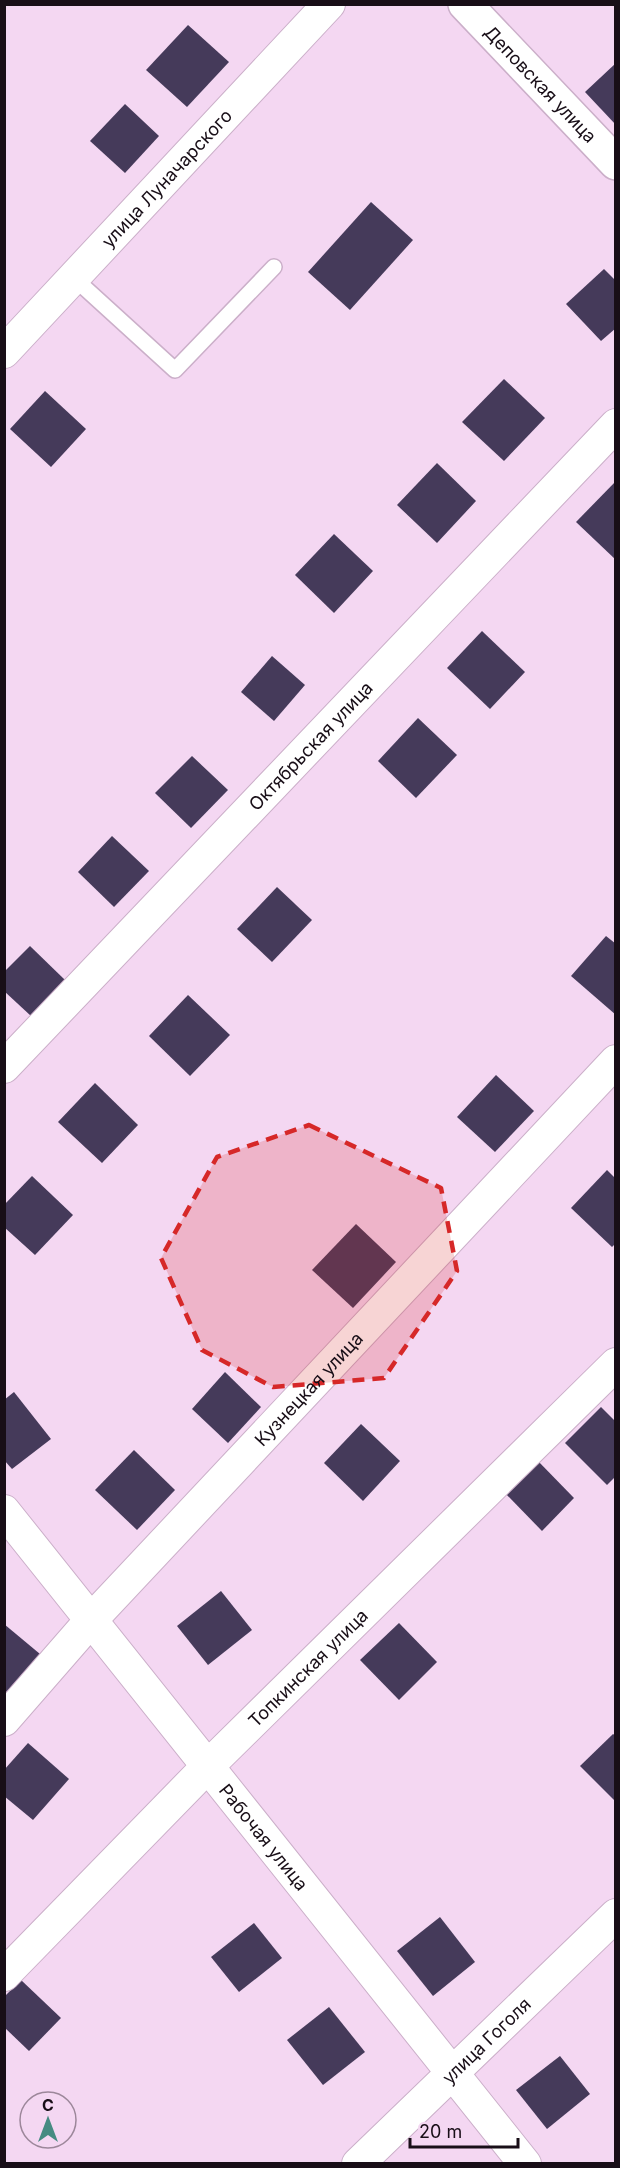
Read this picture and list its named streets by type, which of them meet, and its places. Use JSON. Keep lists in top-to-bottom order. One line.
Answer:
{"streets":{"street":["Деповская улица","улица Луначарского","Октябрьская улица","Кузнецкая улица","Топкинская улица","Рабочая улица","улица Гоголя"]},"crossings":[["Кузнецкая улица","Рабочая улица"],["Топкинская улица","Рабочая улица"],["Рабочая улица","улица Гоголя"]],"scale_bar":"20 m","north":"top"}
